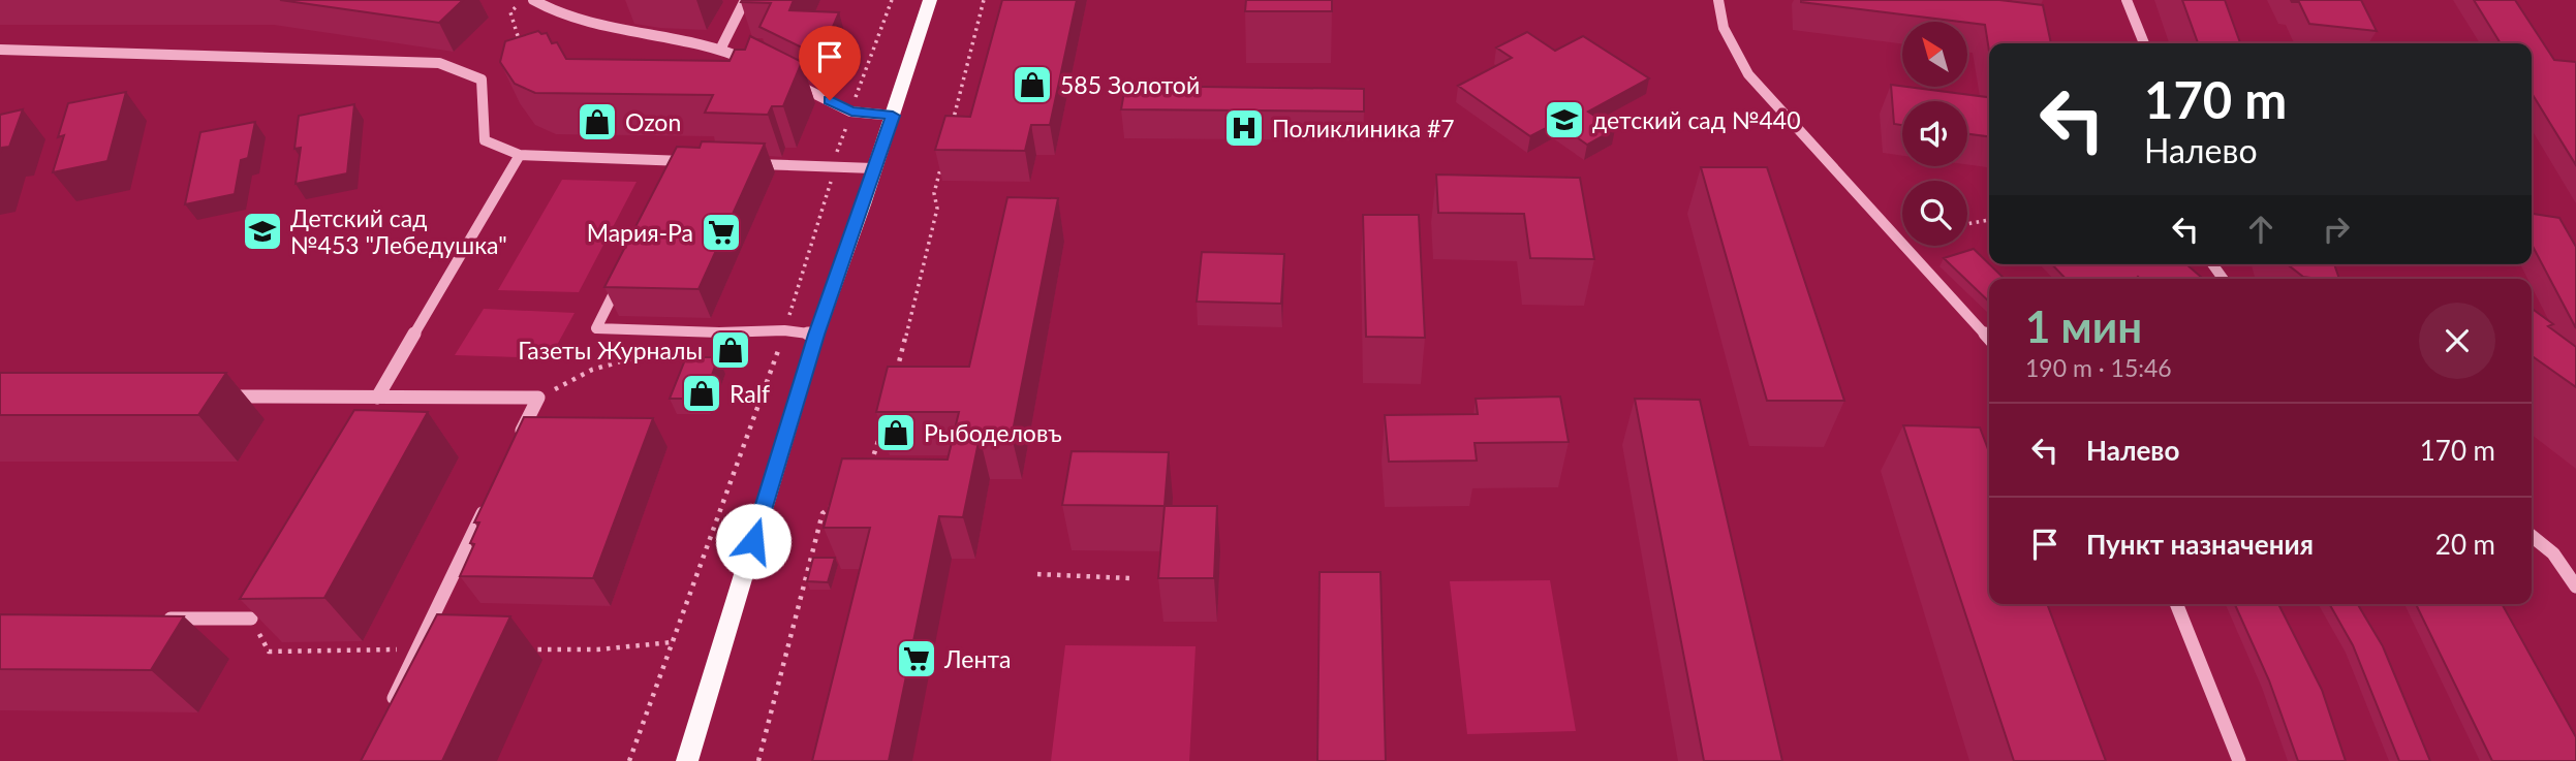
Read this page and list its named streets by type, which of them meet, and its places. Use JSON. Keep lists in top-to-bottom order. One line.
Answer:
{"places":{"shop":["585 Золотой","Ozon","Газеты Журналы","Ralf","Рыбоделовъ"],"school or university":["детский сад №440","Детский сад №453 \"Лебедушка\""],"hospital":["Поликлиника #7"],"supermarket":["Мария-Ра","Лента"]},"north":"top left","page":{"turn":["170 m","Налево"],"heading":["1 мин","190 m · 15:46"],"list":[{"name":"Налево","value":"170 m"},{"name":"Пункт назначения","value":"20 m"}]}}
